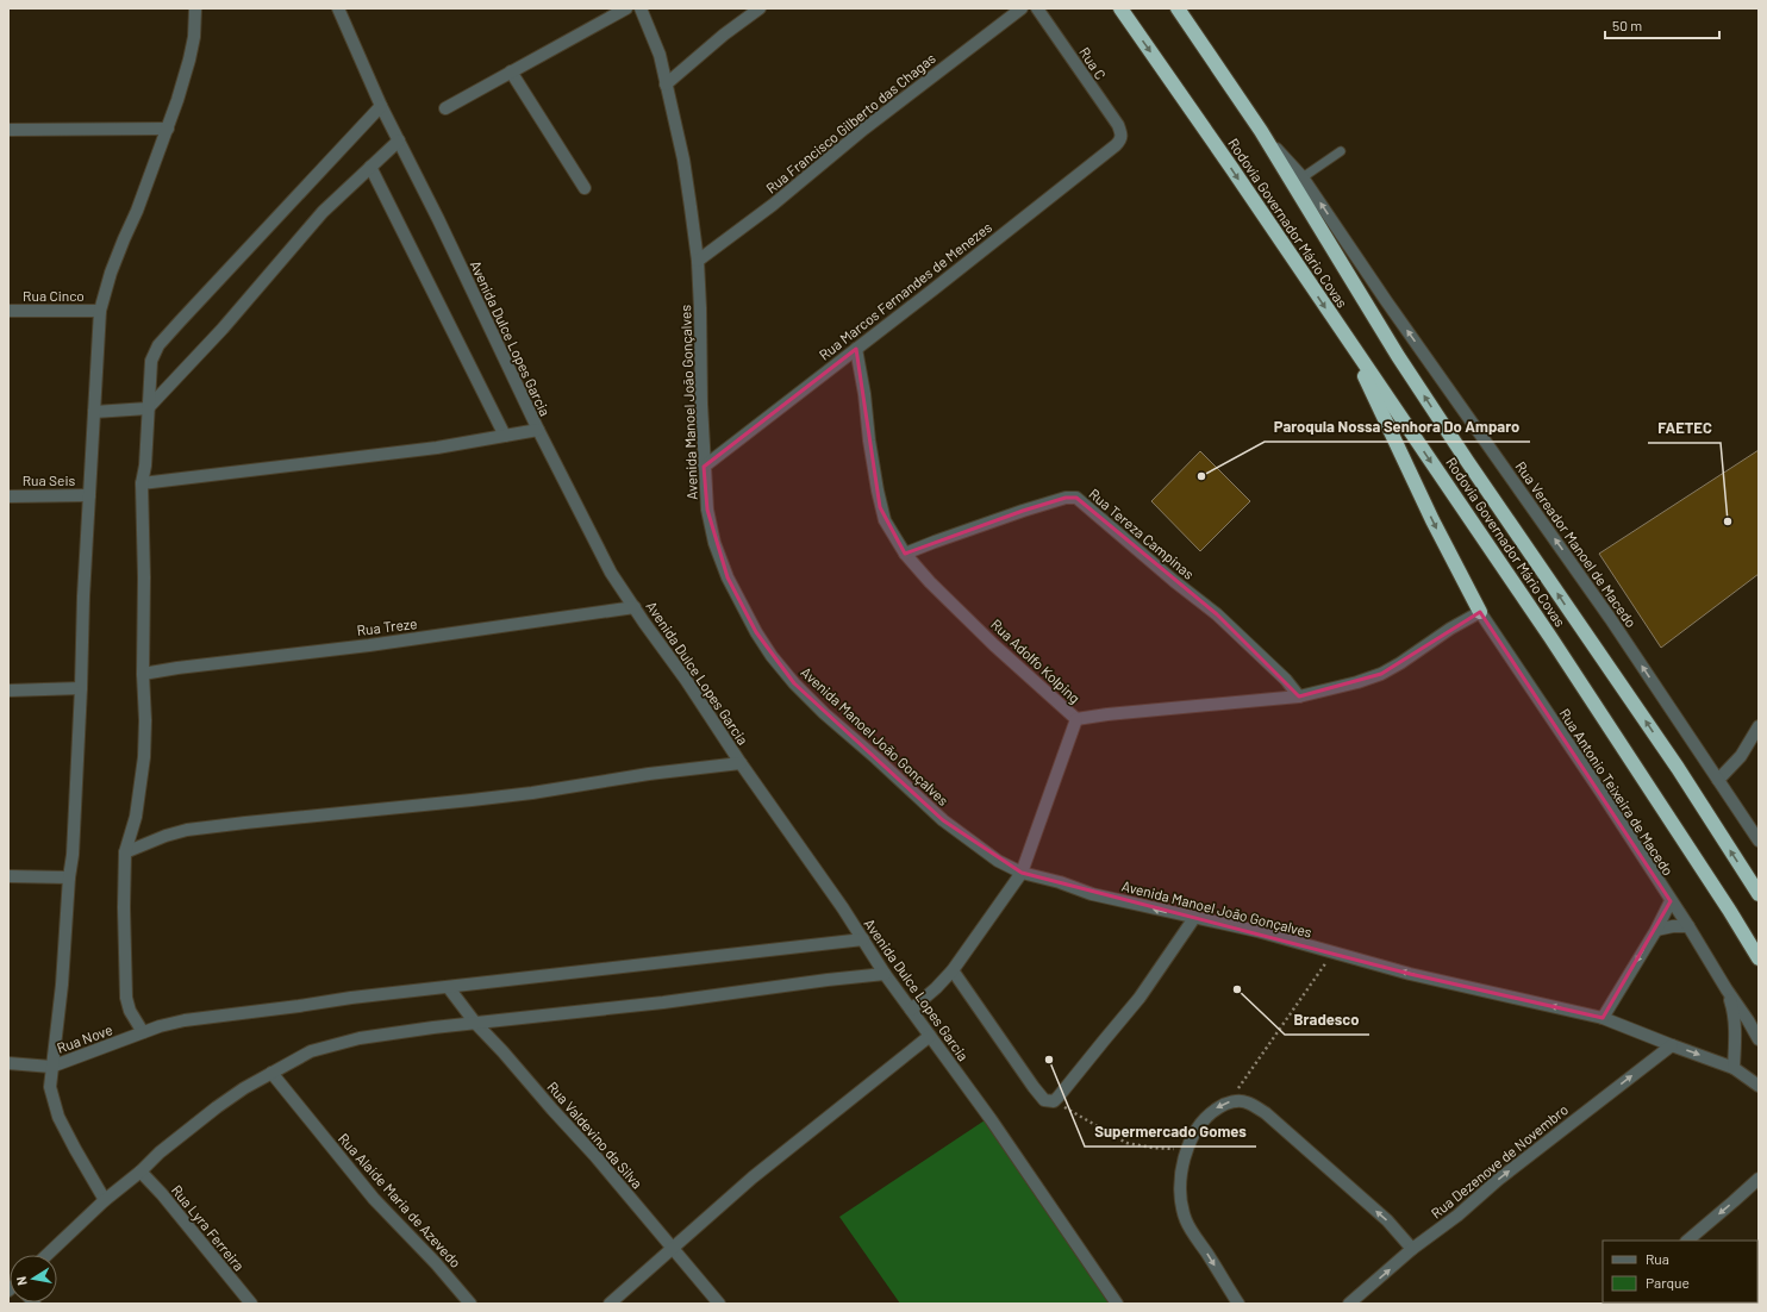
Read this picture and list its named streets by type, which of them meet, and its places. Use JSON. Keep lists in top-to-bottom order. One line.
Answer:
{"streets":{"highway":["Rodovia Governador Mário Covas"],"street":["Rua C","Rua Francisco Gilberto das Chagas","Rua Marcos Fernandes de Menezes","Rua Cinco","Avenida Dulce Lopes Garcia","Avenida Manoel João Gonçalves","Rua Seis","Rua Tereza Campinas","Rua Vereador Manoel de Macedo","Rua Treze","Rua Adolfo Kolping","Rua Antonio Teixeira de Macedo","Rua Nove","Rua Valdevino da Silva","Rua Dezenove de Novembro","Rua Alaide Maria de Azevedo","Rua Lyra Ferreira"]},"crossings":[["Rua C","Rua Marcos Fernandes de Menezes"],["Rua Francisco Gilberto das Chagas","Avenida Manoel João Gonçalves"],["Rodovia Governador Mário Covas","Rua Vereador Manoel de Macedo"],["Rua Marcos Fernandes de Menezes","Avenida Manoel João Gonçalves"],["Rua Marcos Fernandes de Menezes","Rua Adolfo Kolping"],["Avenida Dulce Lopes Garcia","Rua Treze"],["Avenida Dulce Lopes Garcia","Rua Nove"],["Avenida Manoel João Gonçalves","Rua Dezenove de Novembro"],["Rua Tereza Campinas","Rua Adolfo Kolping"],["Rua Adolfo Kolping","Rua Antonio Teixeira de Macedo"],["Rua Nove","Rua Valdevino da Silva"]],"one_way":["Rua Vereador Manoel de Macedo","Rua Dezenove de Novembro"],"places":["Paroquia Nossa Senhora Do Amparo","FAETEC","Bradesco","Supermercado Gomes"],"legend":["Rua","Parque"],"scale_bar":"50 m","north":"left"}
